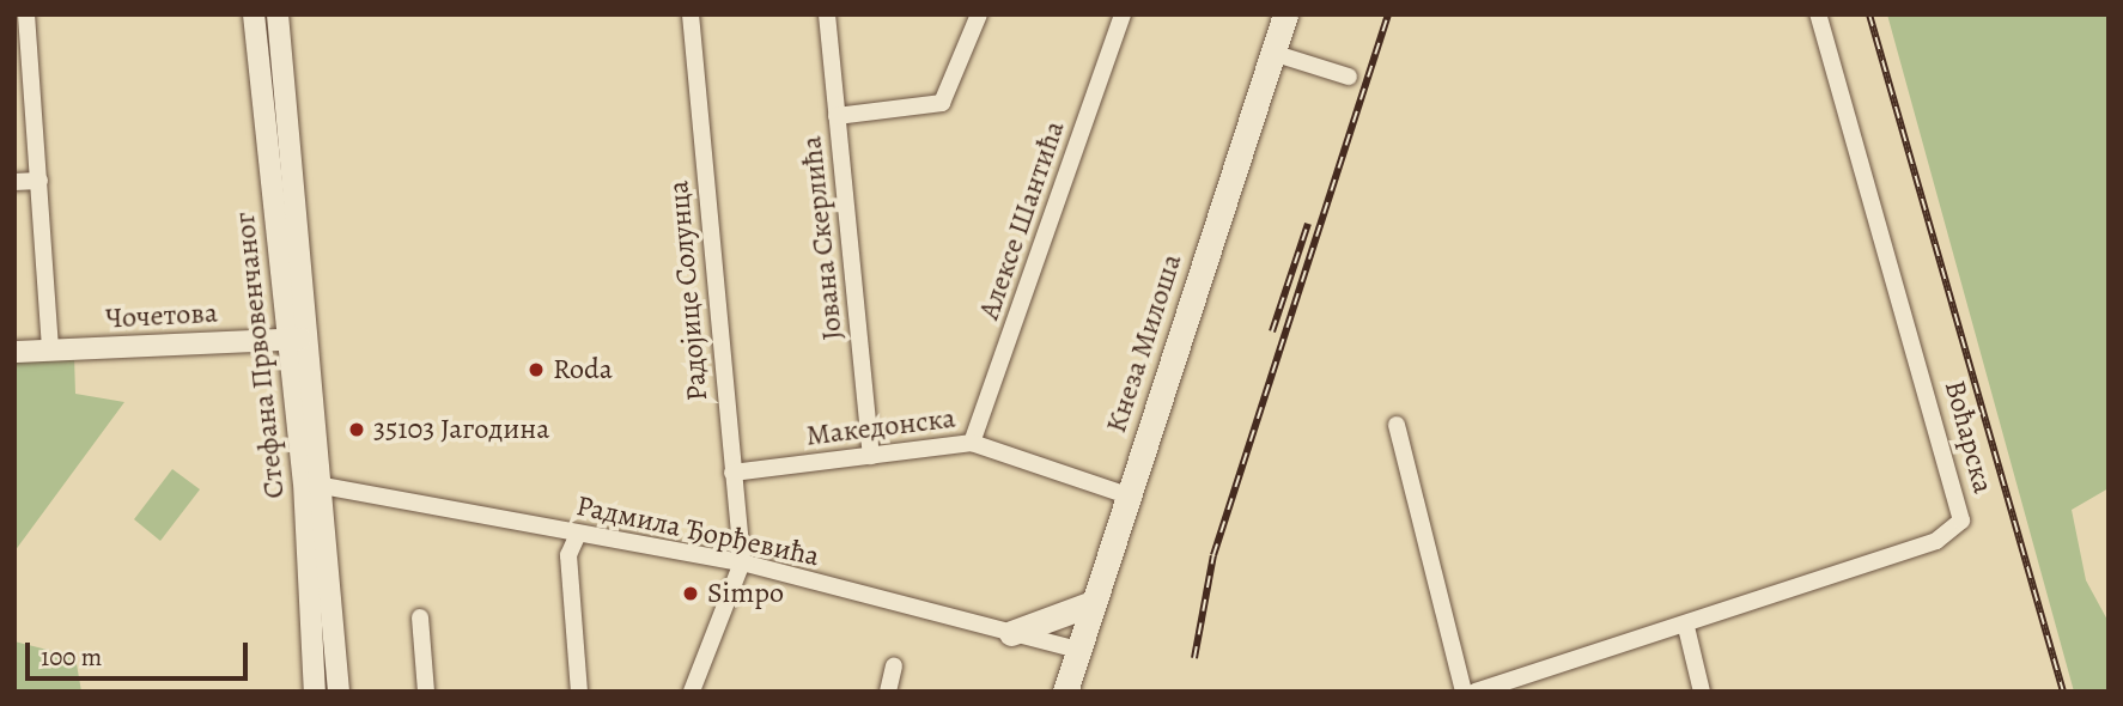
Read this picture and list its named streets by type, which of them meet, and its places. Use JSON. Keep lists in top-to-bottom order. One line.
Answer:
{"streets":{"main road":["Кнеза Милоша"],"street":["Алексе Шантића","Јована Скерлића","Радојице Солунца","Чочетова","Стефана Првовенчаног","Македонска","Воћарска","Радмила Ђорђевића"]},"crossings":[["Алексе Шантића","Македонска"],["Јована Скерлића","Македонска"],["Радојице Солунца","Македонска"],["Радојице Солунца","Радмила Ђорђевића"],["Чочетова","Стефана Првовенчаног"],["Кнеза Милоша","Македонска"],["Кнеза Милоша","Радмила Ђорђевића"],["Стефана Првовенчаног","Радмила Ђорђевића"]],"places":["Roda","35103 Јагодина","Simpo"],"scale_bar":"100 m"}
